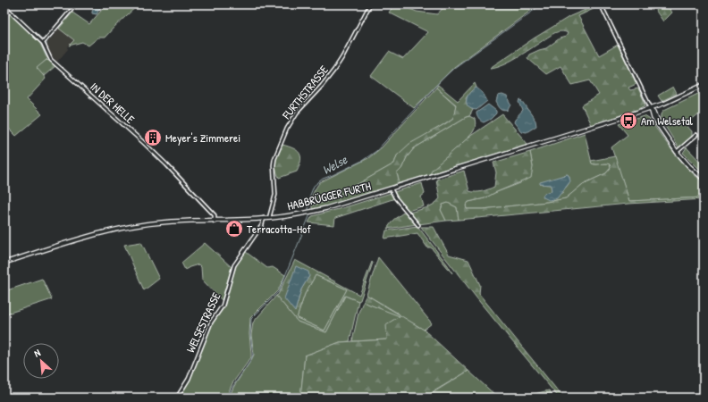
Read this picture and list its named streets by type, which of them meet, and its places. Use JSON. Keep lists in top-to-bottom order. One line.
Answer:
{"streets":{"street":["FURTHSTRASSE","IN DER HELLE","HABBRÜGGER FURTH","WELSESTRASSE"]},"crossings":[["FURTHSTRASSE","HABBRÜGGER FURTH"],["IN DER HELLE","HABBRÜGGER FURTH"],["HABBRÜGGER FURTH","WELSESTRASSE"]],"water":["Welse"],"places":{"bus stop":["Am Welsetal"],"building":["Meyer's Zimmerei"],"shop":["Terracotta-Hof"]},"north":"top left"}
